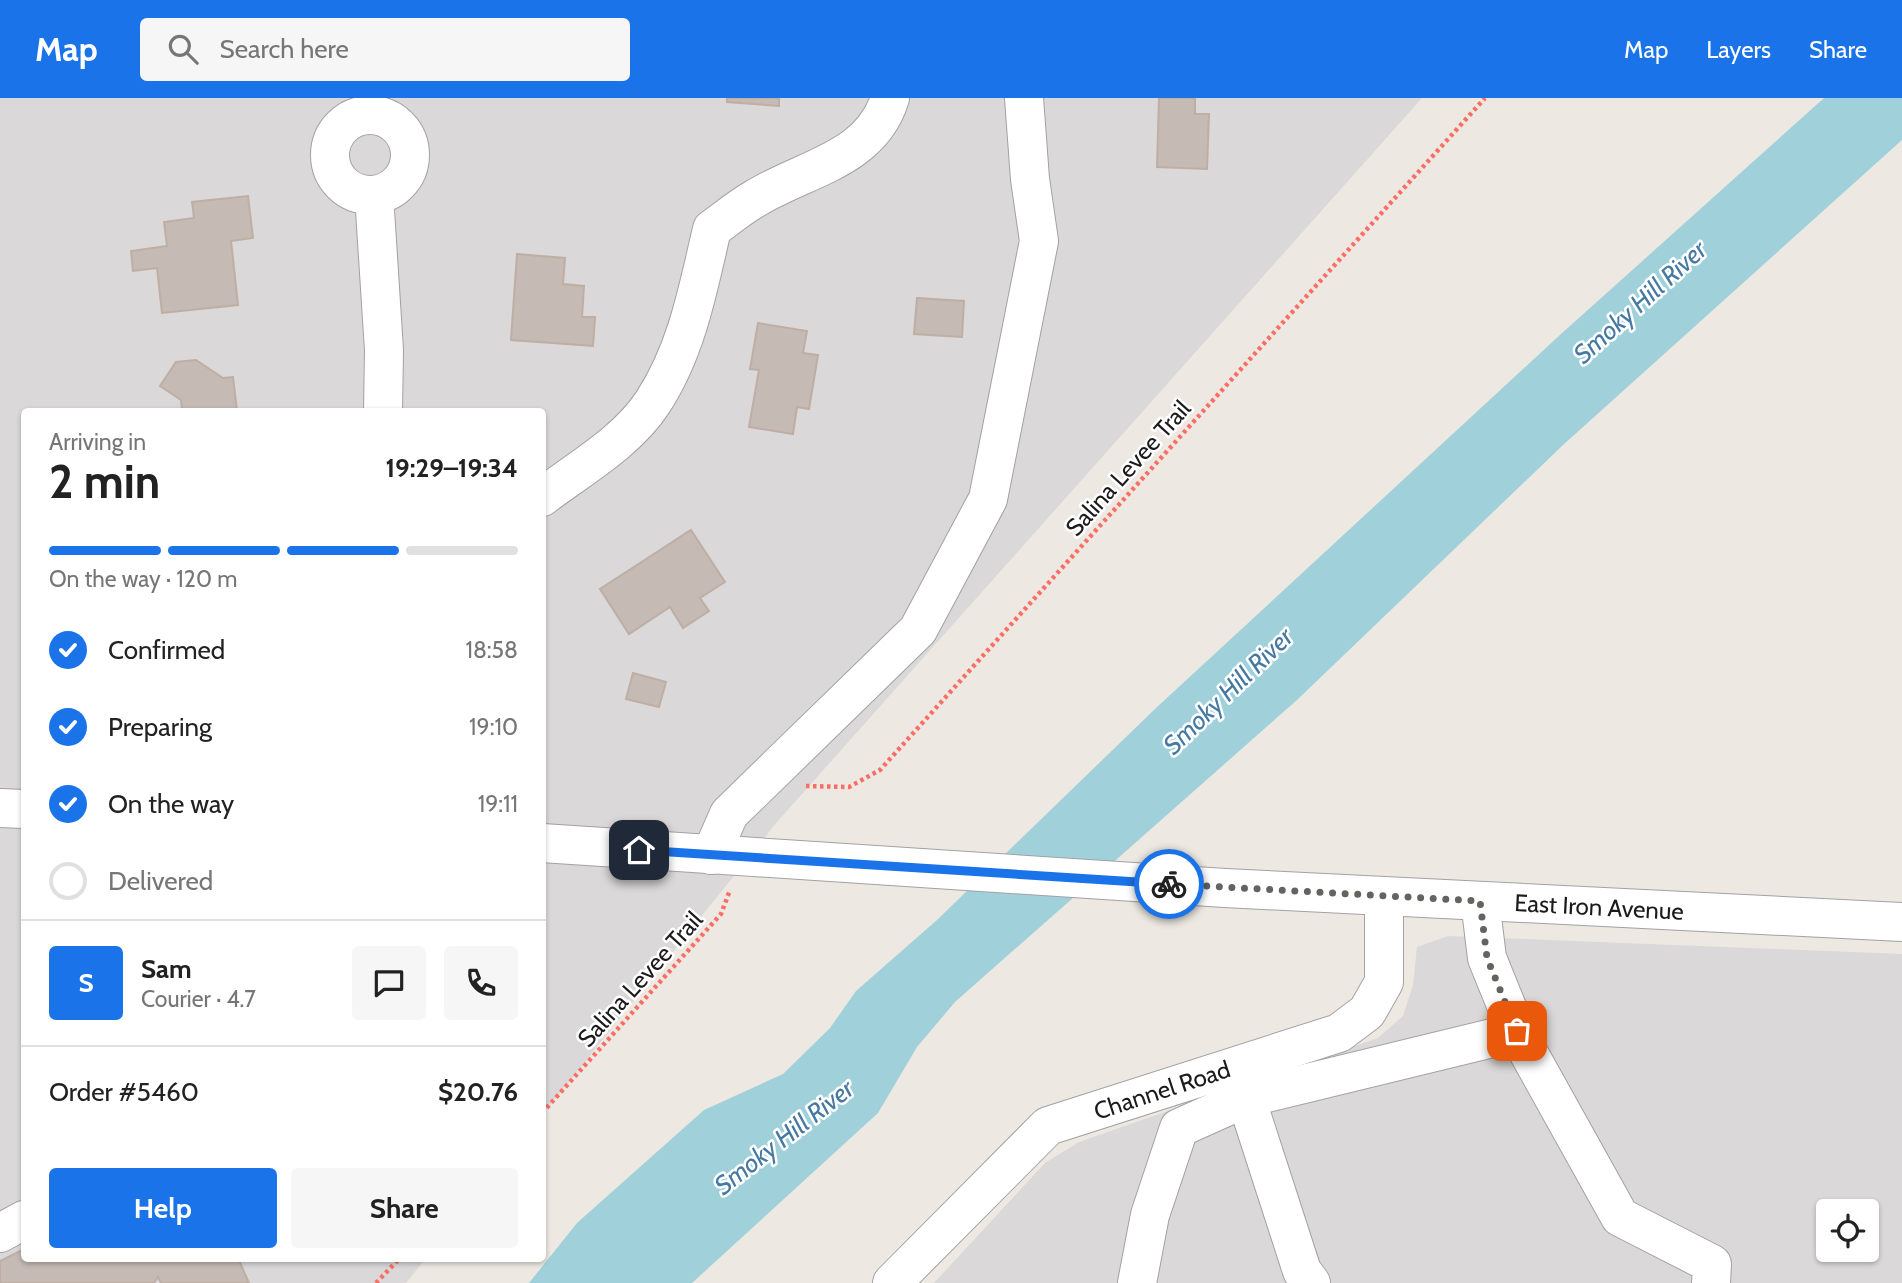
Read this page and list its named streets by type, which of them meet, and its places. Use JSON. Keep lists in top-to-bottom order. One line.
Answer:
{"streets":{"street":["East Iron Avenue","Channel Road"],"path":["Salina Levee Trail"]},"crossings":[["Salina Levee Trail","East Iron Avenue"],["East Iron Avenue","Channel Road"]],"water":["Smoky Hill River"],"page":{"header":"Map","search":"Search here","nav":["Map","Layers","Share"],"heading":["2 min","Arriving in","19:29–19:34"],"panel":["Sam","Courier · 4.7","Order #5460","$20.76"],"bar":"On the way · 120 m","list":[["Confirmed","18:58"],["Preparing","19:10"],["On the way","19:11"],"Delivered"],"round":"S","buttons":["Help","Share"]}}
